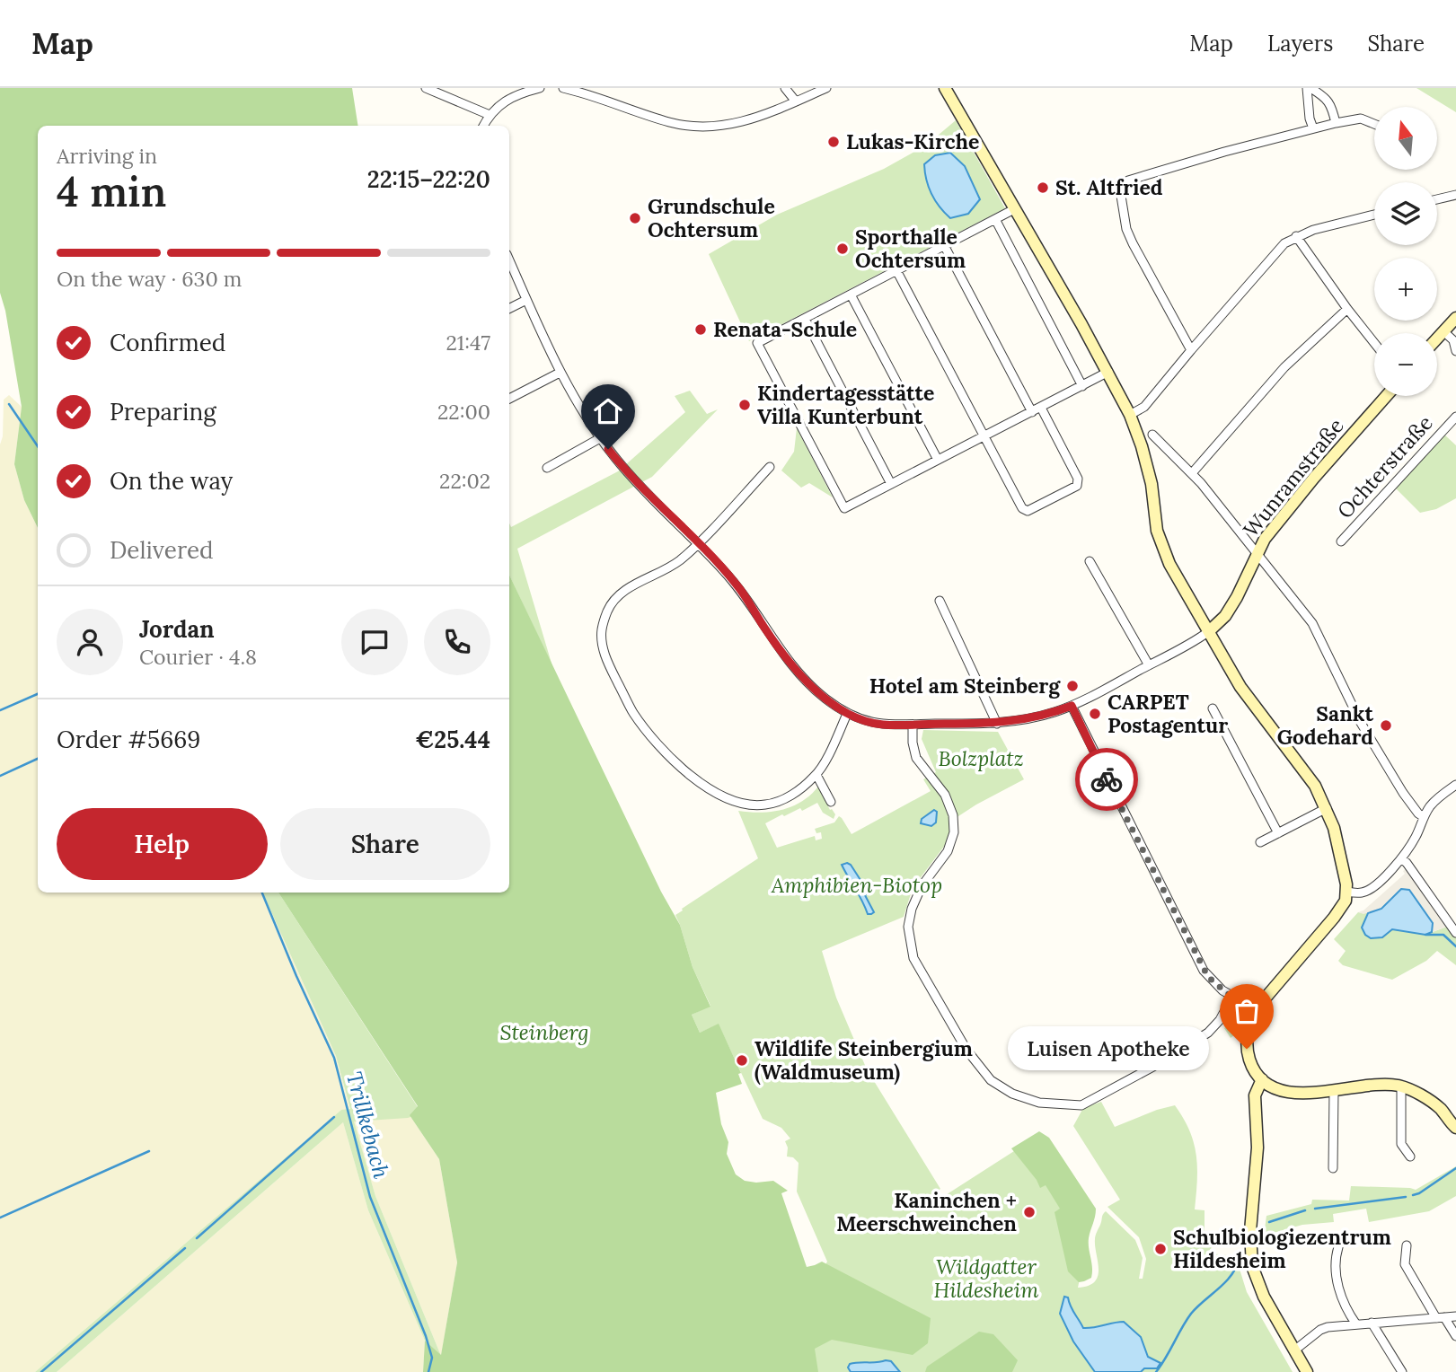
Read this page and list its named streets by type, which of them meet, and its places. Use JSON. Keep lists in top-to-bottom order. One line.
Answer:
{"streets":{"main road":["Wunramstraße"],"street":["Ochterstraße"]},"water":["Trillkebach"],"parks":["Bolzplatz","Amphibien-Biotop","Steinberg","Wildgatter Hildesheim"],"places":["Lukas-Kirche","St. Altfried","Grundschule Ochtersum","Sporthalle Ochtersum","Renata-Schule","Kindertagesstätte Villa Kunterbunt","Hotel am Steinberg","CARPET Postagentur","Sankt Godehard","Luisen Apotheke","Wildlife Steinbergium (Waldmuseum)","Kaninchen + Meerschweinchen","Schulbiologiezentrum Hildesheim"],"north":"top","page":{"header":"Map","nav":["Map","Layers","Share"],"map_buttons":["+","−"],"heading":["4 min","Arriving in","22:15–22:20"],"panel":["Jordan","Courier · 4.8","Order #5669","€25.44"],"bar":"On the way · 630 m","list":[["Confirmed","21:47"],["Preparing","22:00"],["On the way","22:02"],"Delivered"],"buttons":["Help","Share"],"bubble":"Luisen Apotheke"}}
